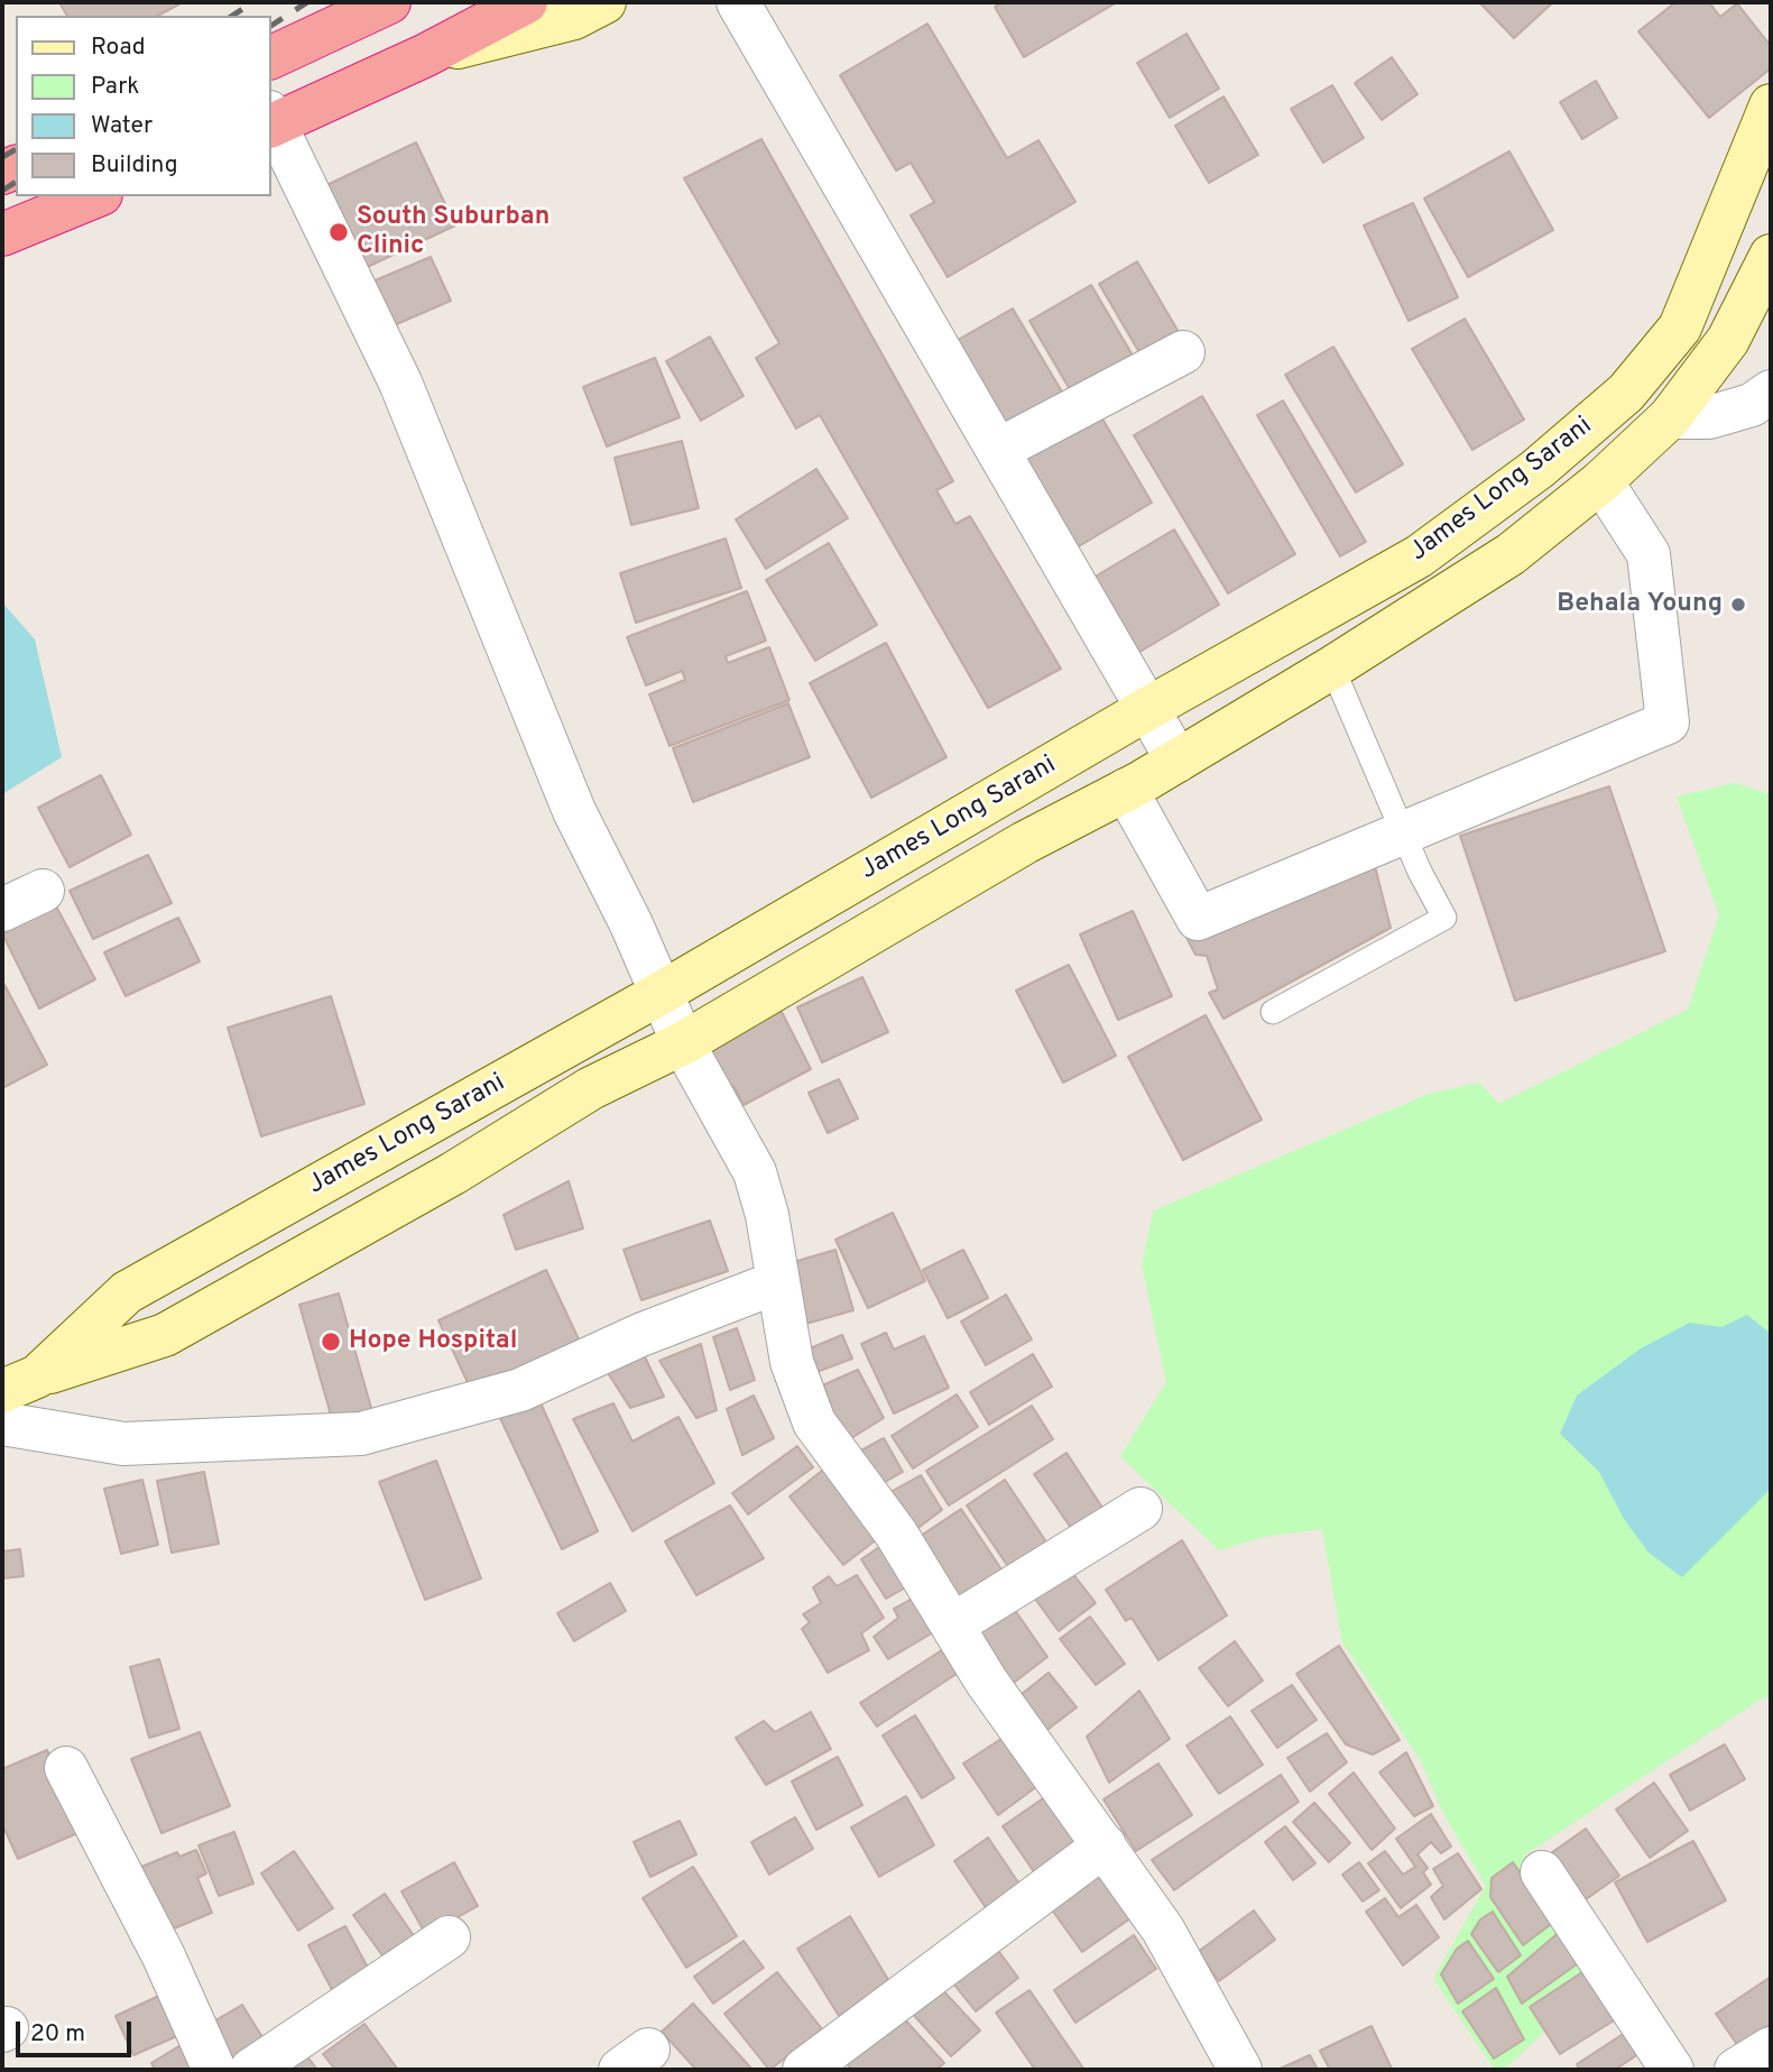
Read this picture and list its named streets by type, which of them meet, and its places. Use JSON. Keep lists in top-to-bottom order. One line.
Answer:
{"streets":{"main road":["James Long Sarani"]},"places":["South Suburban Clinic","Behala Young","Hope Hospital"],"legend":["Road","Park","Water","Building"],"scale_bar":"20 m"}
